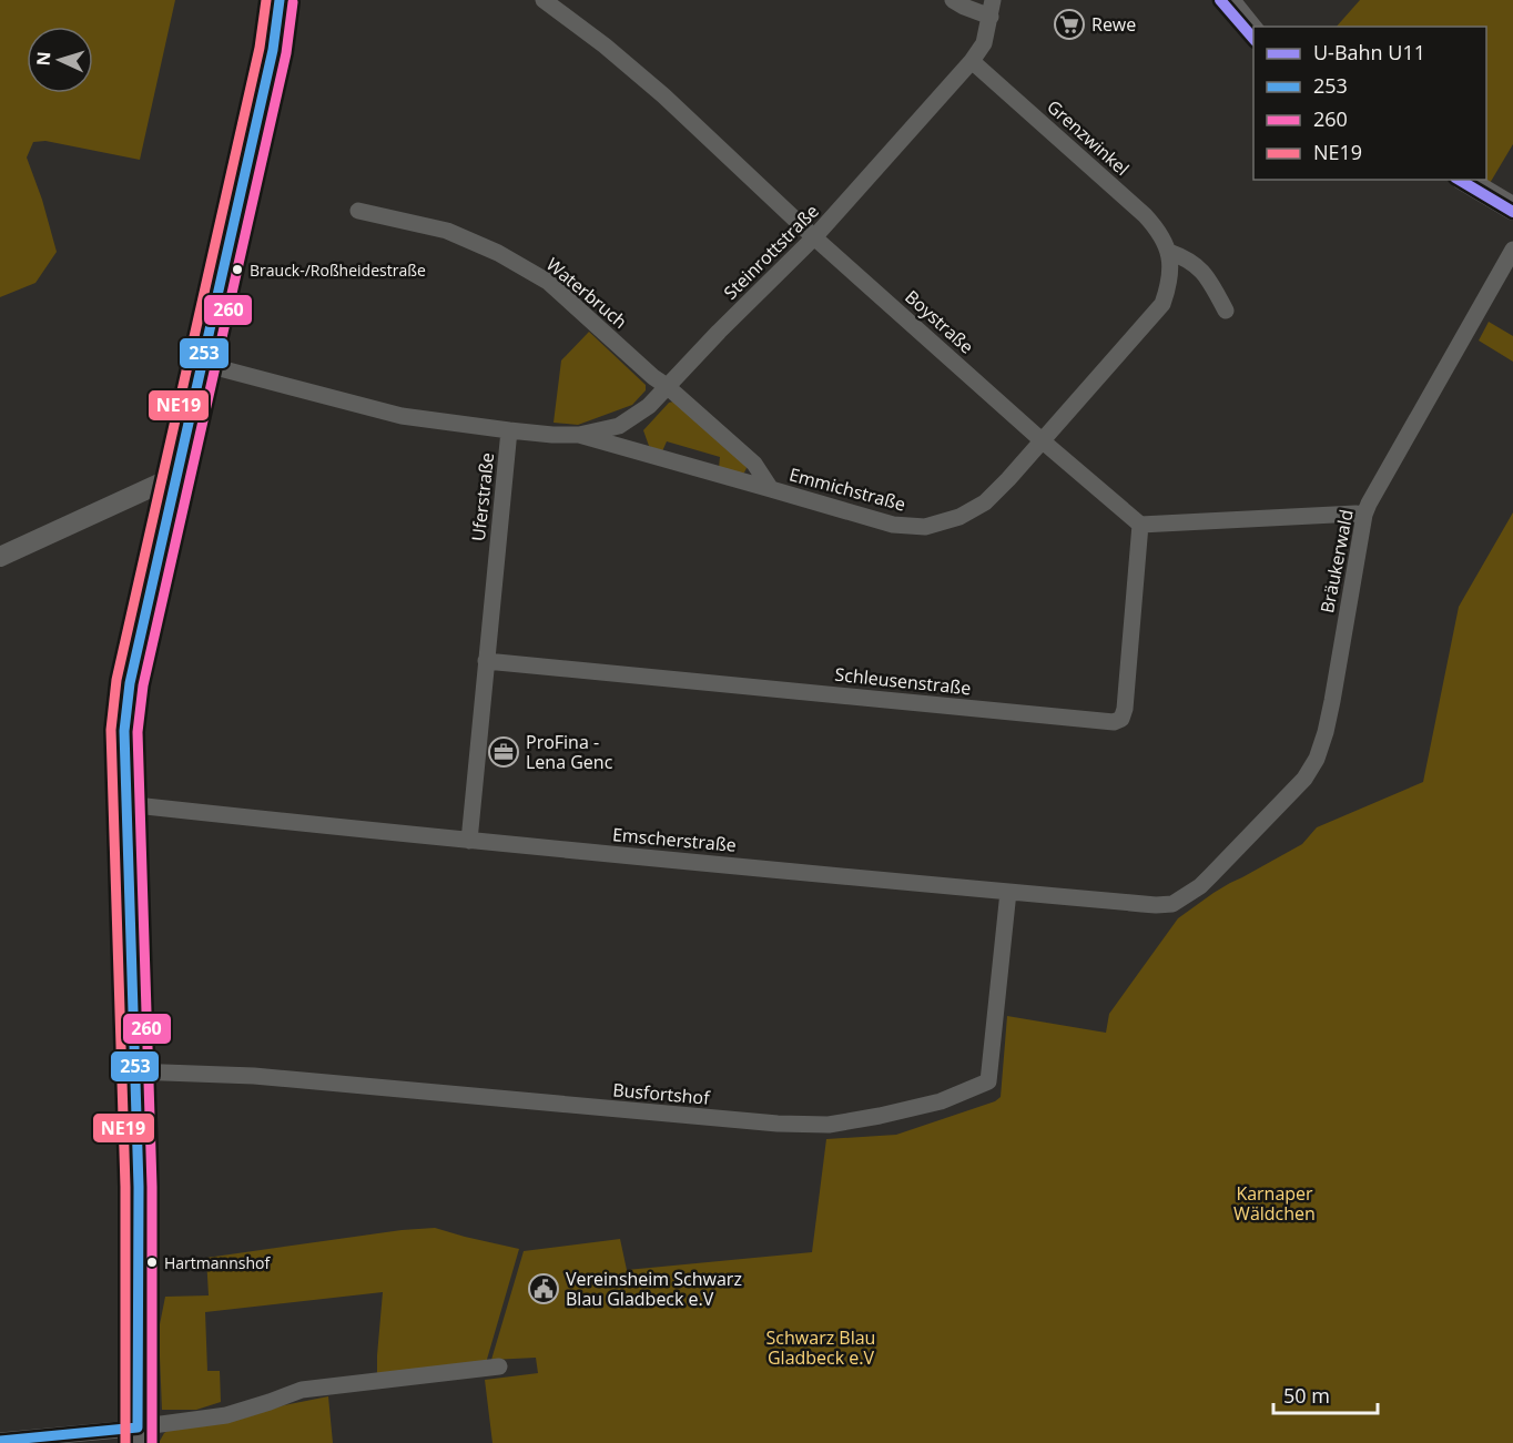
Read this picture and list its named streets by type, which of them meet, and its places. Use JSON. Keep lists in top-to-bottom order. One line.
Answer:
{"streets":{"street":["Grenzwinkel","Steinrottstraße","Waterbruch","Boystraße","Emmichstraße","Uferstraße","Bräukerwald","Schleusenstraße","Emscherstraße","Busfortshof"]},"crossings":[["Grenzwinkel","Steinrottstraße"],["Steinrottstraße","Waterbruch"],["Steinrottstraße","Boystraße"],["Steinrottstraße","Emmichstraße"],["Steinrottstraße","Uferstraße"],["Waterbruch","Emmichstraße"],["Boystraße","Emmichstraße"],["Boystraße","Schleusenstraße"],["Uferstraße","Schleusenstraße"],["Uferstraße","Emscherstraße"],["Bräukerwald","Emscherstraße"],["Emscherstraße","Busfortshof"]],"parks":["Karnaper Wäldchen","Schwarz Blau Gladbeck e.V"],"places":{"supermarket":["Rewe"],"other":["Brauck-/Roßheidestraße","Hartmannshof"],"office":["ProFina - Lena Genc"],"public building":["Vereinsheim Schwarz Blau Gladbeck e.V"]},"lines":["metro line U11","transit line 253","transit line NE19","transit line 260"],"legend":["U-Bahn U11","253","260","NE19"],"scale_bar":"50 m","north":"left"}
